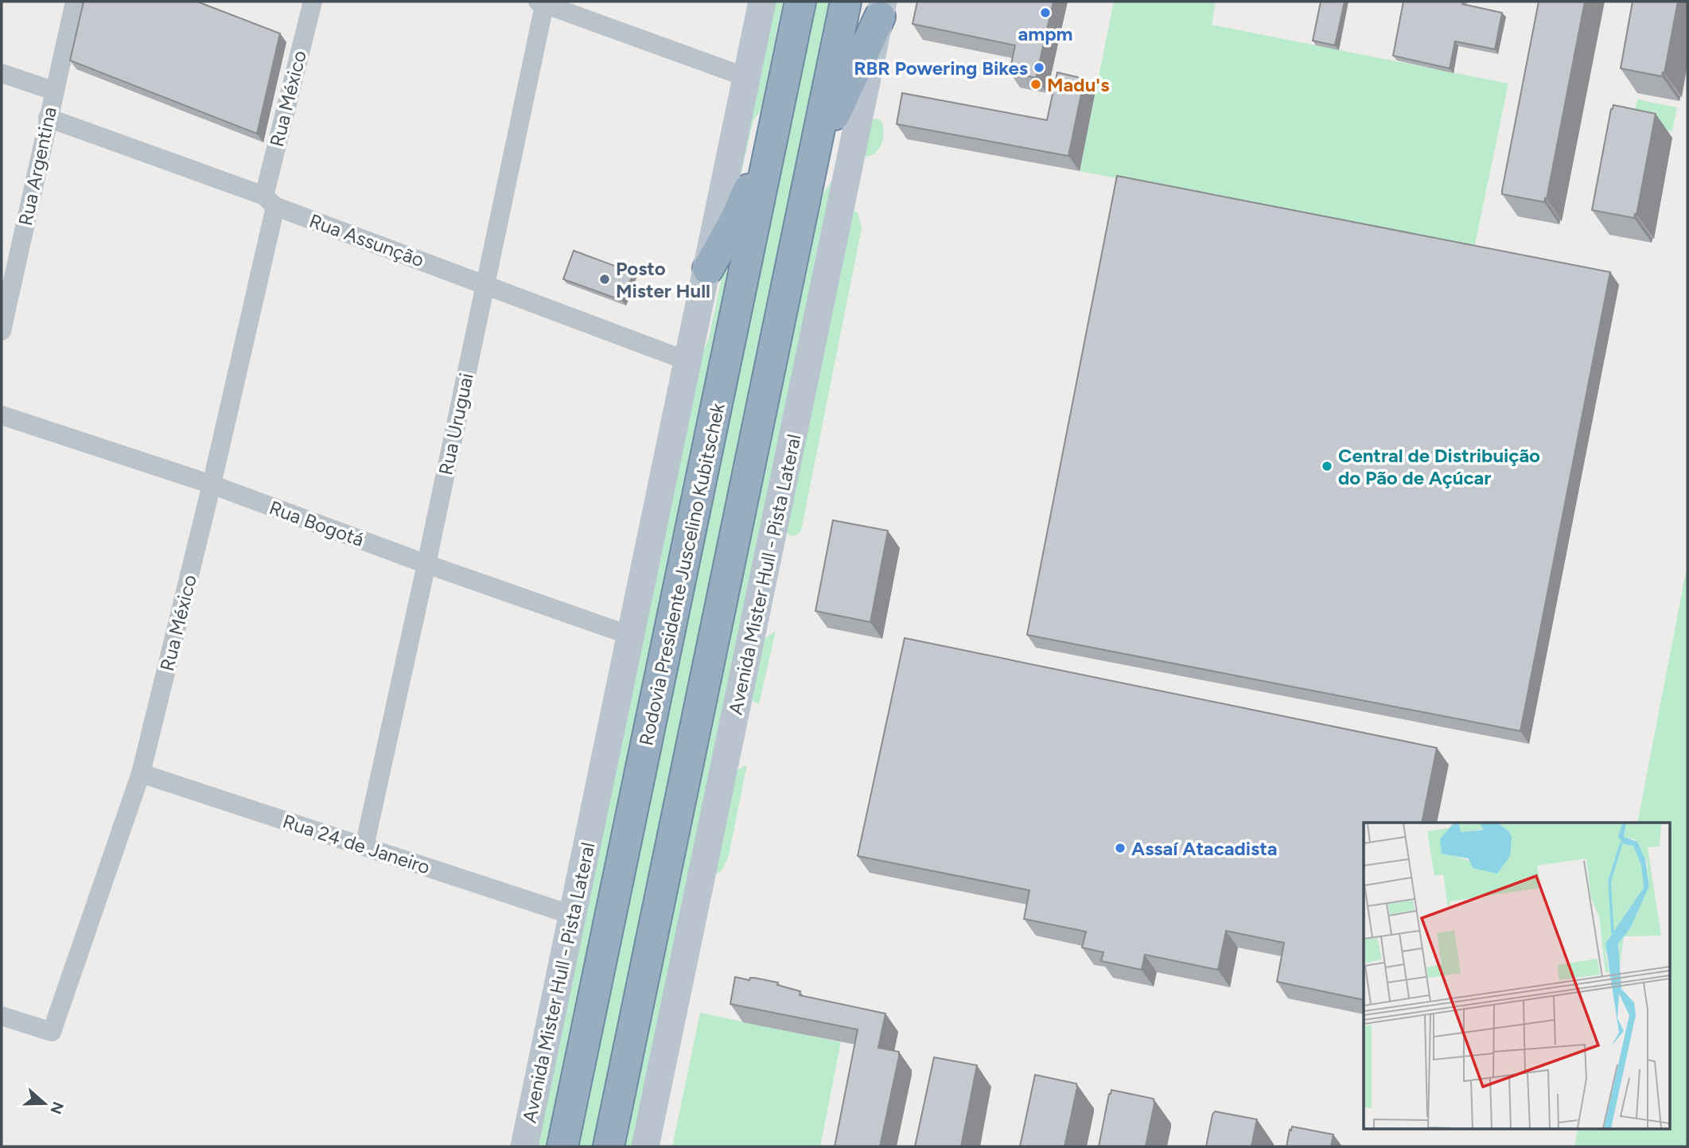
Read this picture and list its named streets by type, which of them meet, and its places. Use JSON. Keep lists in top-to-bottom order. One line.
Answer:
{"streets":{"highway":["Rodovia Presidente Juscelino Kubitschek"],"main road":["Avenida Mister Hull - Pista Lateral"],"street":["Rua México","Rua Argentina","Rua Assunção","Rua Uruguai","Rua Bogotá","Rua 24 de Janeiro"]},"crossings":[["Rua México","Rua Assunção"],["Rua México","Rua Bogotá"],["Rua México","Rua 24 de Janeiro"],["Rua Argentina","Rua Assunção"],["Rua Assunção","Rua Uruguai"],["Rua Assunção","Avenida Mister Hull - Pista Lateral"],["Rua Uruguai","Rua Bogotá"],["Rua Uruguai","Rua 24 de Janeiro"],["Rua Bogotá","Avenida Mister Hull - Pista Lateral"],["Avenida Mister Hull - Pista Lateral","Rua 24 de Janeiro"]],"places":["ampm","RBR Powering Bikes","Madu's","Posto Mister Hull","Central de Distribuição do Pão de Açúcar","Assaí Atacadista"],"north":"right"}
